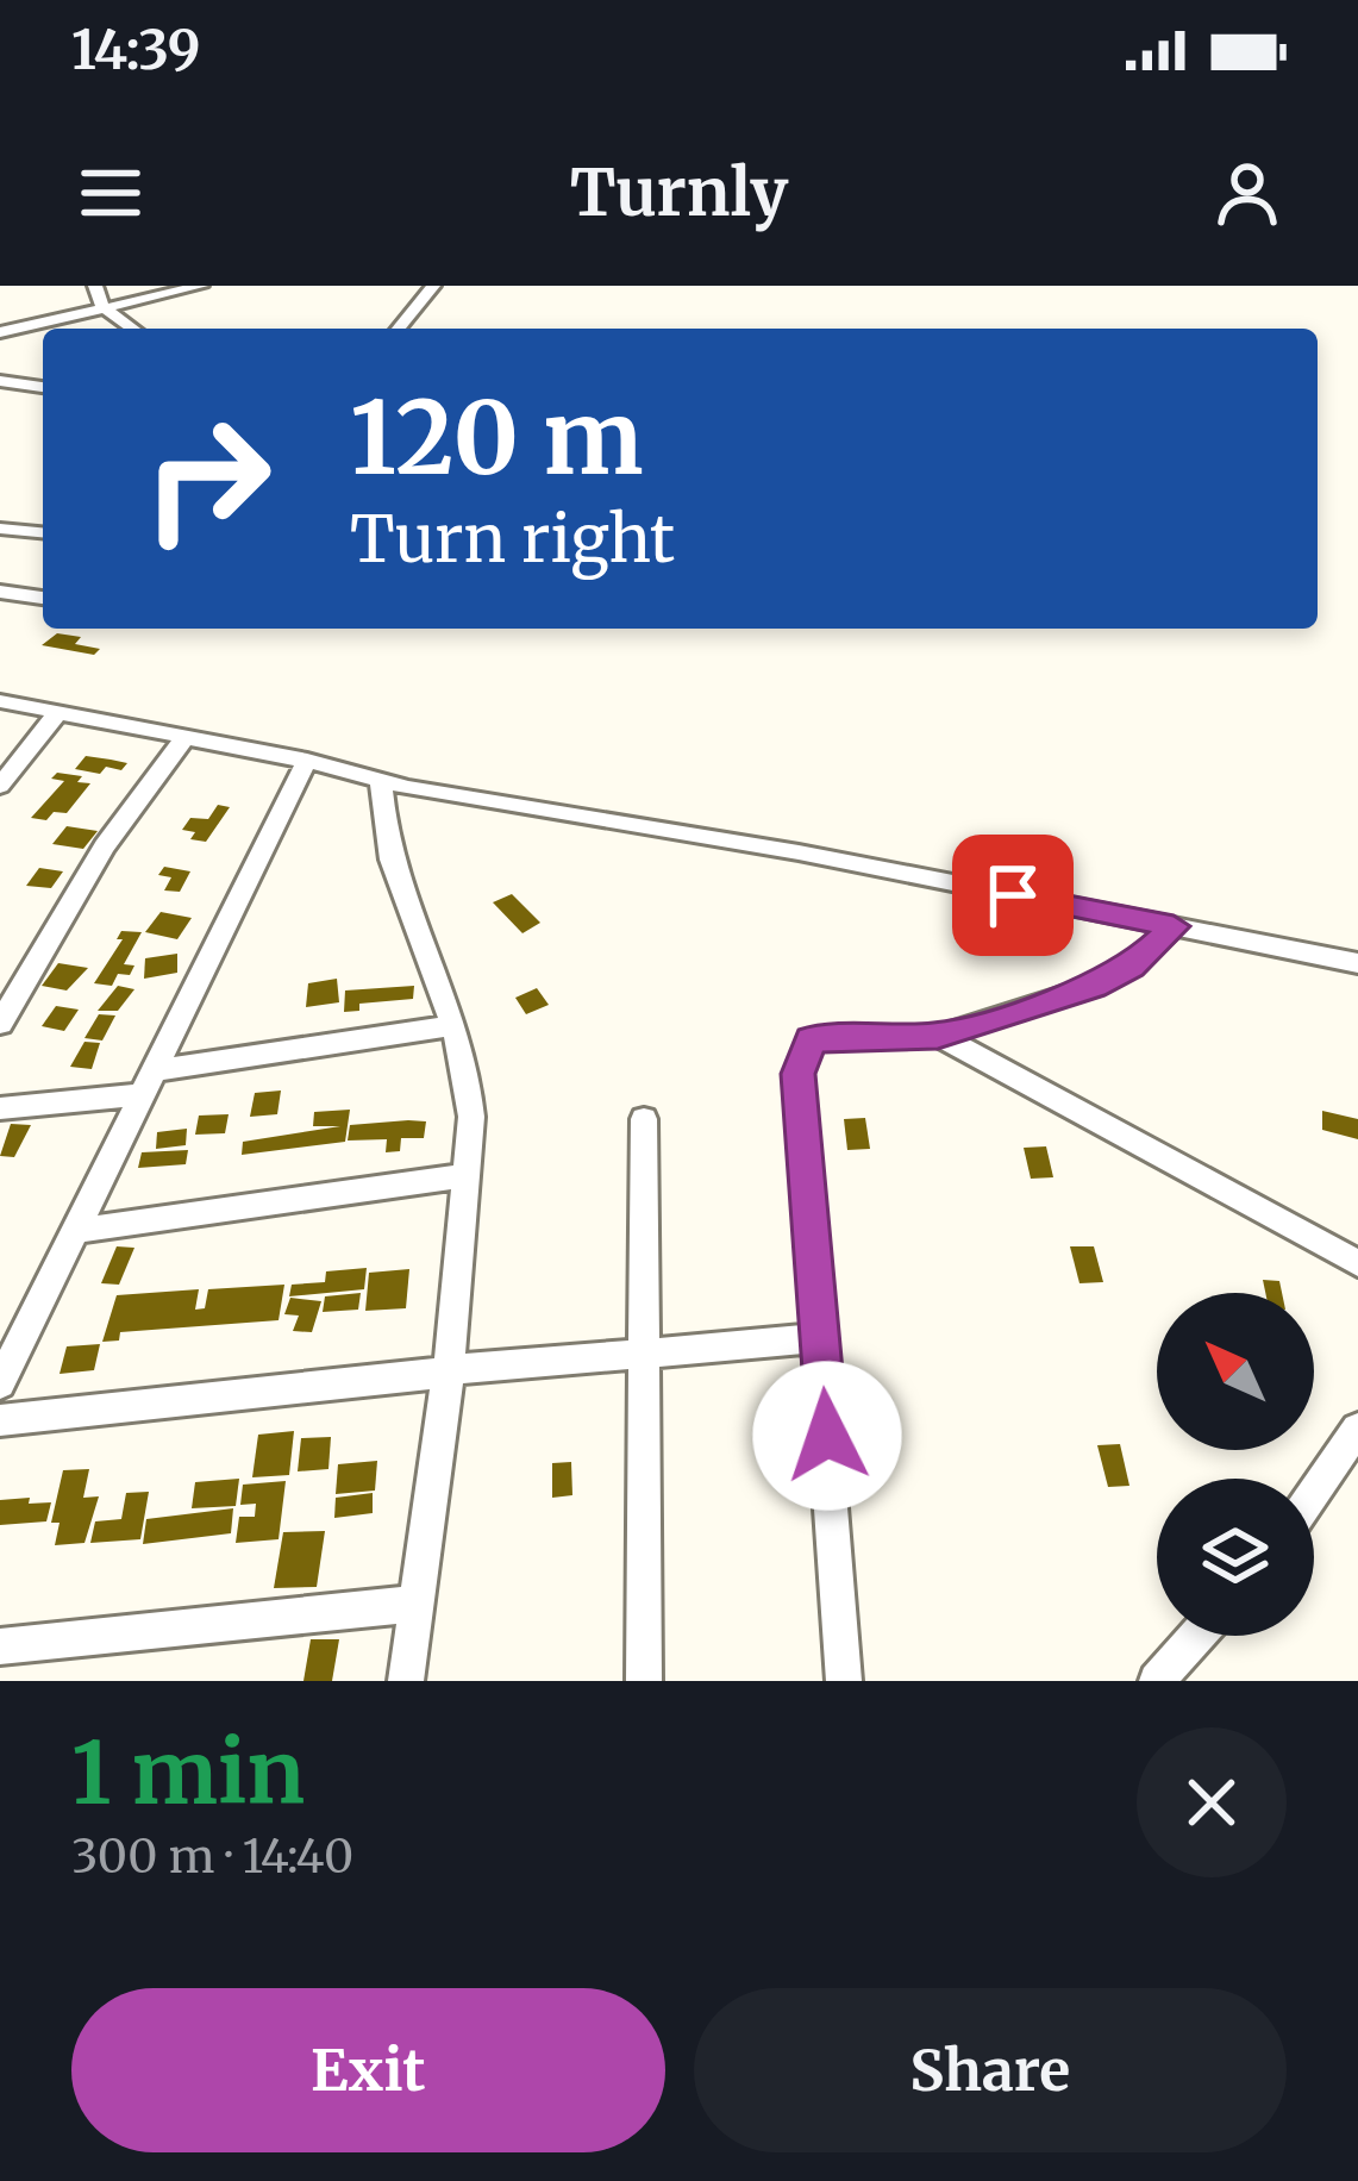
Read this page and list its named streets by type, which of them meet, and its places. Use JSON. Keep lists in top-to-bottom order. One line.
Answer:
{"north":"top left","page":{"status":"14:39","header":"Turnly","turn":["120 m","Turn right"],"heading":["1 min","300 m · 14:40"],"buttons":["Exit","Share"]}}
